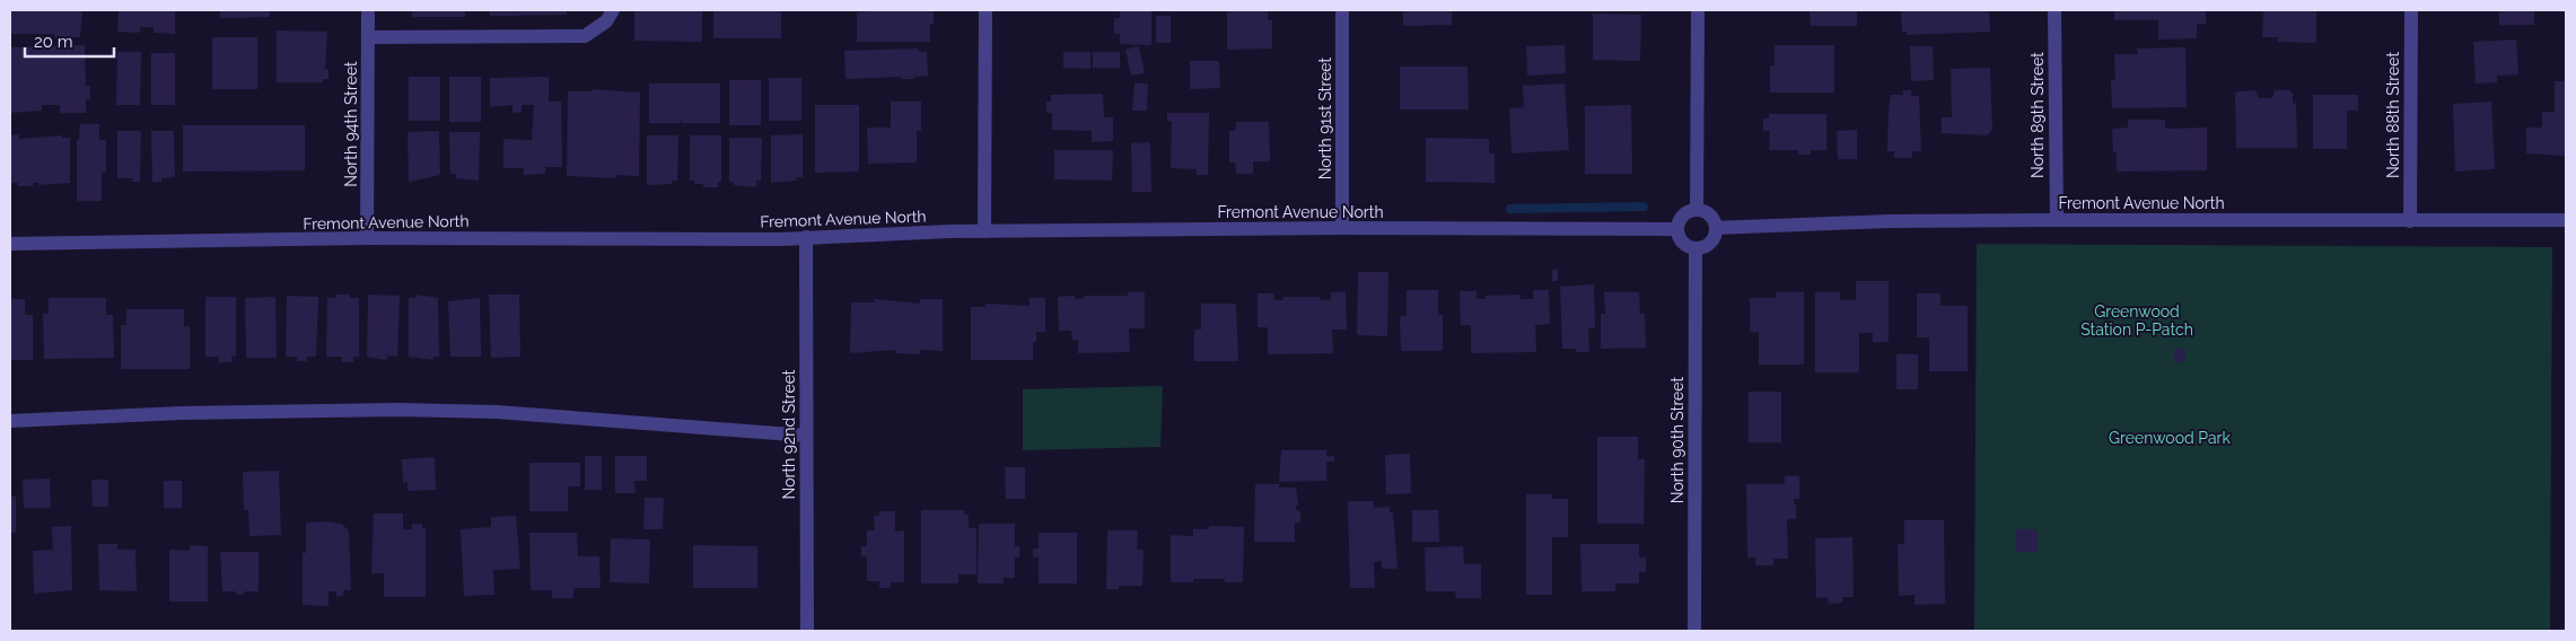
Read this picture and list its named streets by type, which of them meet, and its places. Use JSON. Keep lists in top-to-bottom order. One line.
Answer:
{"streets":{"street":["North 89th Street","North 88th Street","North 91st Street","North 94th Street","Fremont Avenue North","North 92nd Street","North 90th Street"]},"crossings":[["North 89th Street","Fremont Avenue North"],["North 88th Street","Fremont Avenue North"],["North 91st Street","Fremont Avenue North"],["North 94th Street","Fremont Avenue North"],["Fremont Avenue North","North 92nd Street"],["Fremont Avenue North","North 90th Street"]],"parks":["Greenwood Station P-Patch","Greenwood Park"],"scale_bar":"20 m"}
